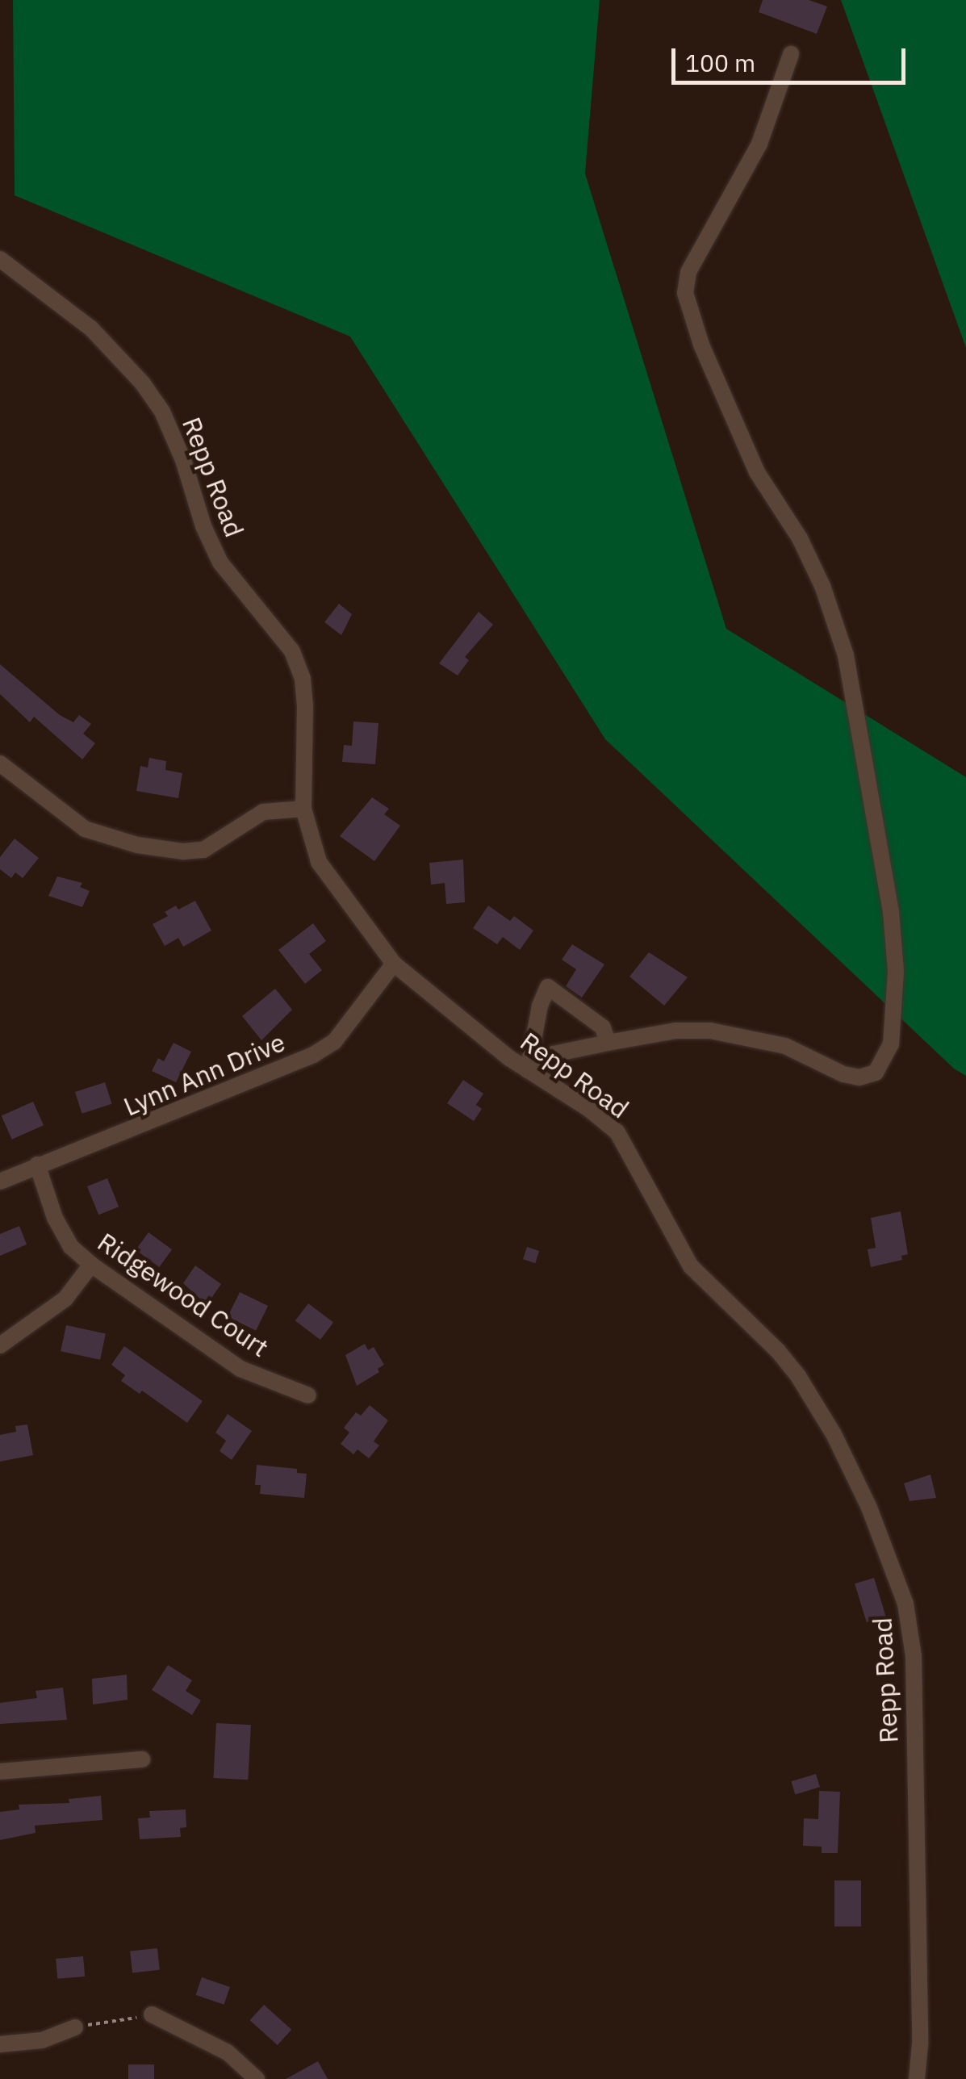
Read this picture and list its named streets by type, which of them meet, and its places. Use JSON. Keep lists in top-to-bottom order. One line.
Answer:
{"streets":{"street":["Repp Road","Lynn Ann Drive","Ridgewood Court"]},"crossings":[["Repp Road","Lynn Ann Drive"],["Lynn Ann Drive","Ridgewood Court"]],"scale_bar":"100 m"}
